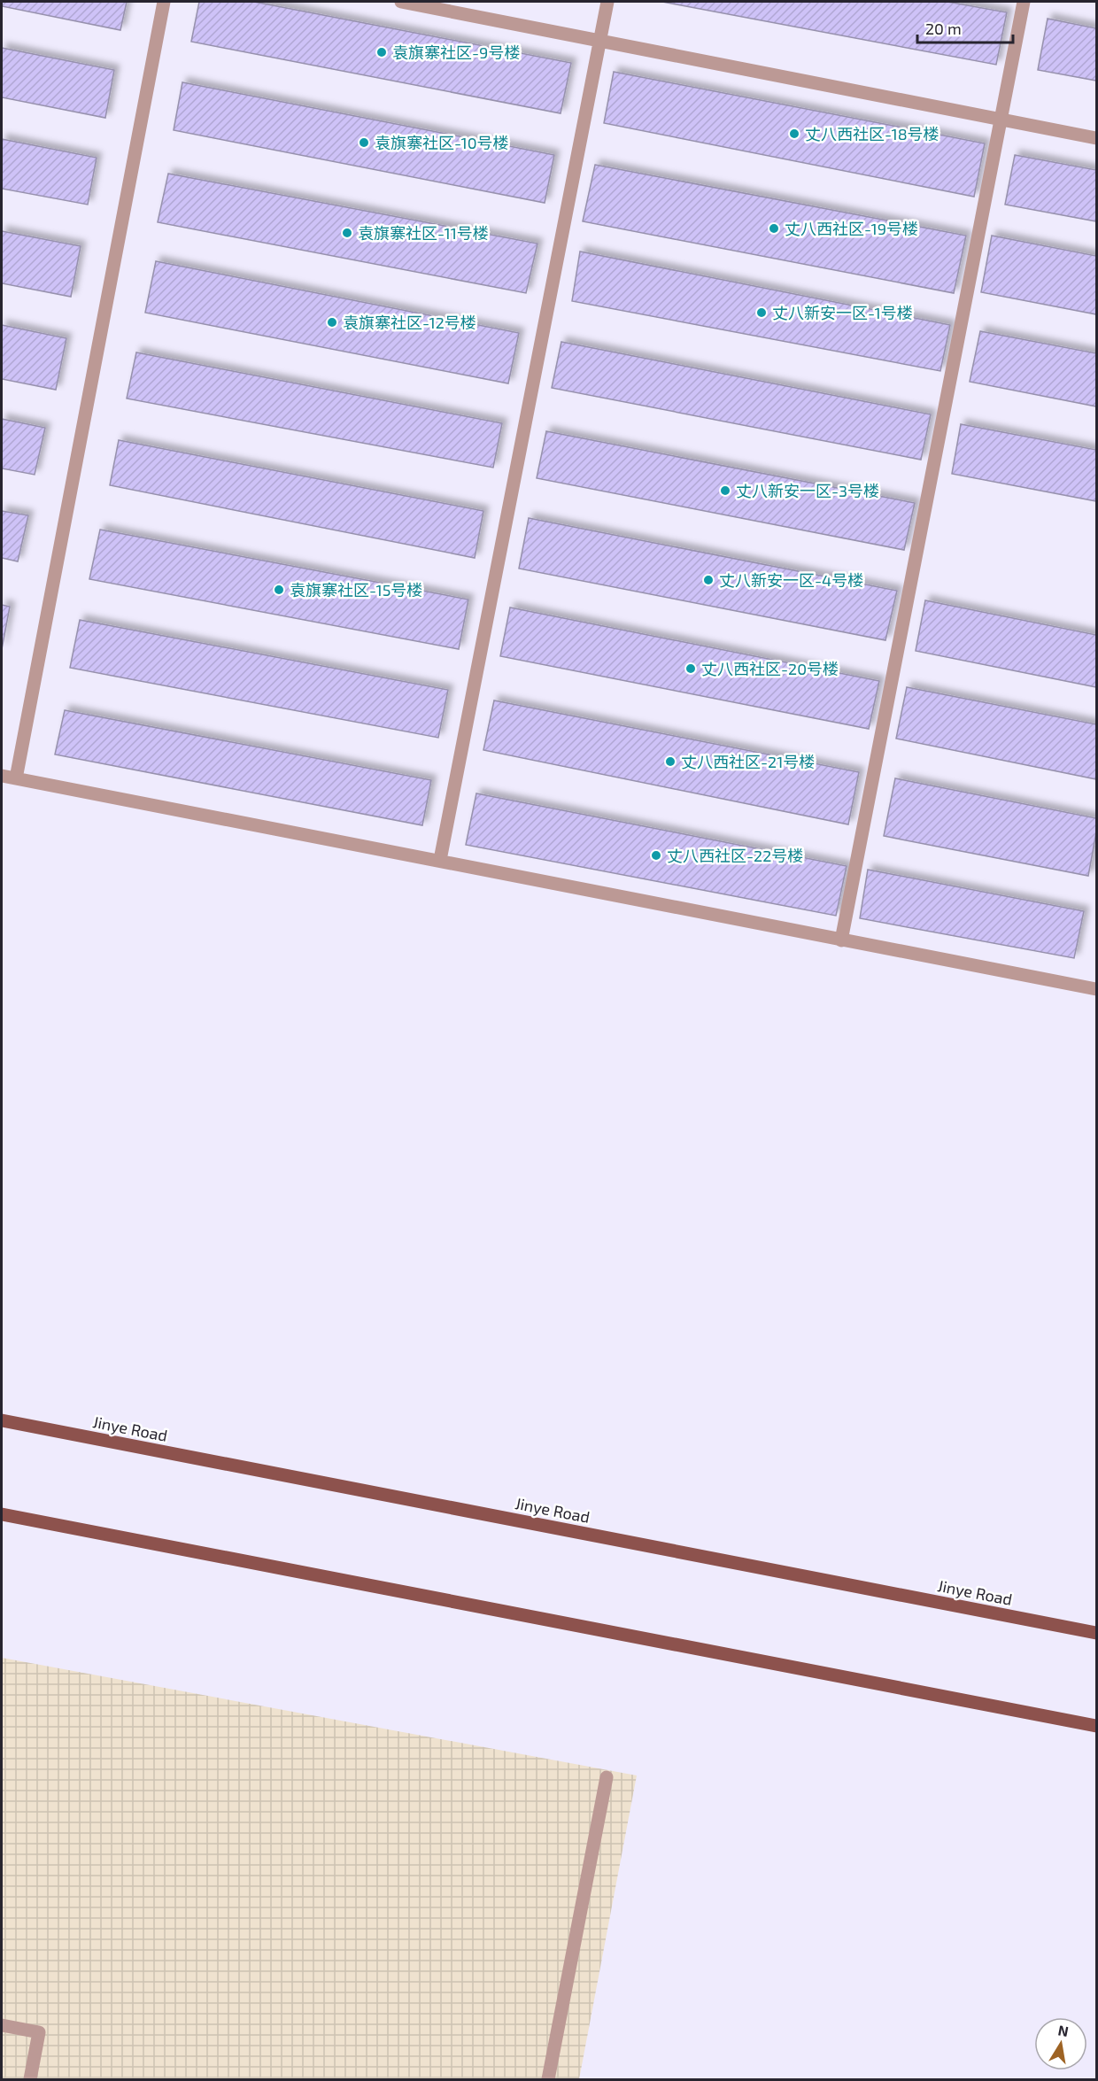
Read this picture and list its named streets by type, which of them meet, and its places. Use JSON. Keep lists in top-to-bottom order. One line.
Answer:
{"streets":{"main road":["Jinye Road"]},"places":["袁旗寨社区-9号楼","丈八西社区-18号楼","袁旗寨社区-10号楼","丈八西社区-19号楼","袁旗寨社区-11号楼","丈八新安一区-1号楼","袁旗寨社区-12号楼","丈八新安一区-3号楼","丈八新安一区-4号楼","袁旗寨社区-15号楼","丈八西社区-20号楼","丈八西社区-21号楼","丈八西社区-22号楼"],"scale_bar":"20 m","north":"top"}
